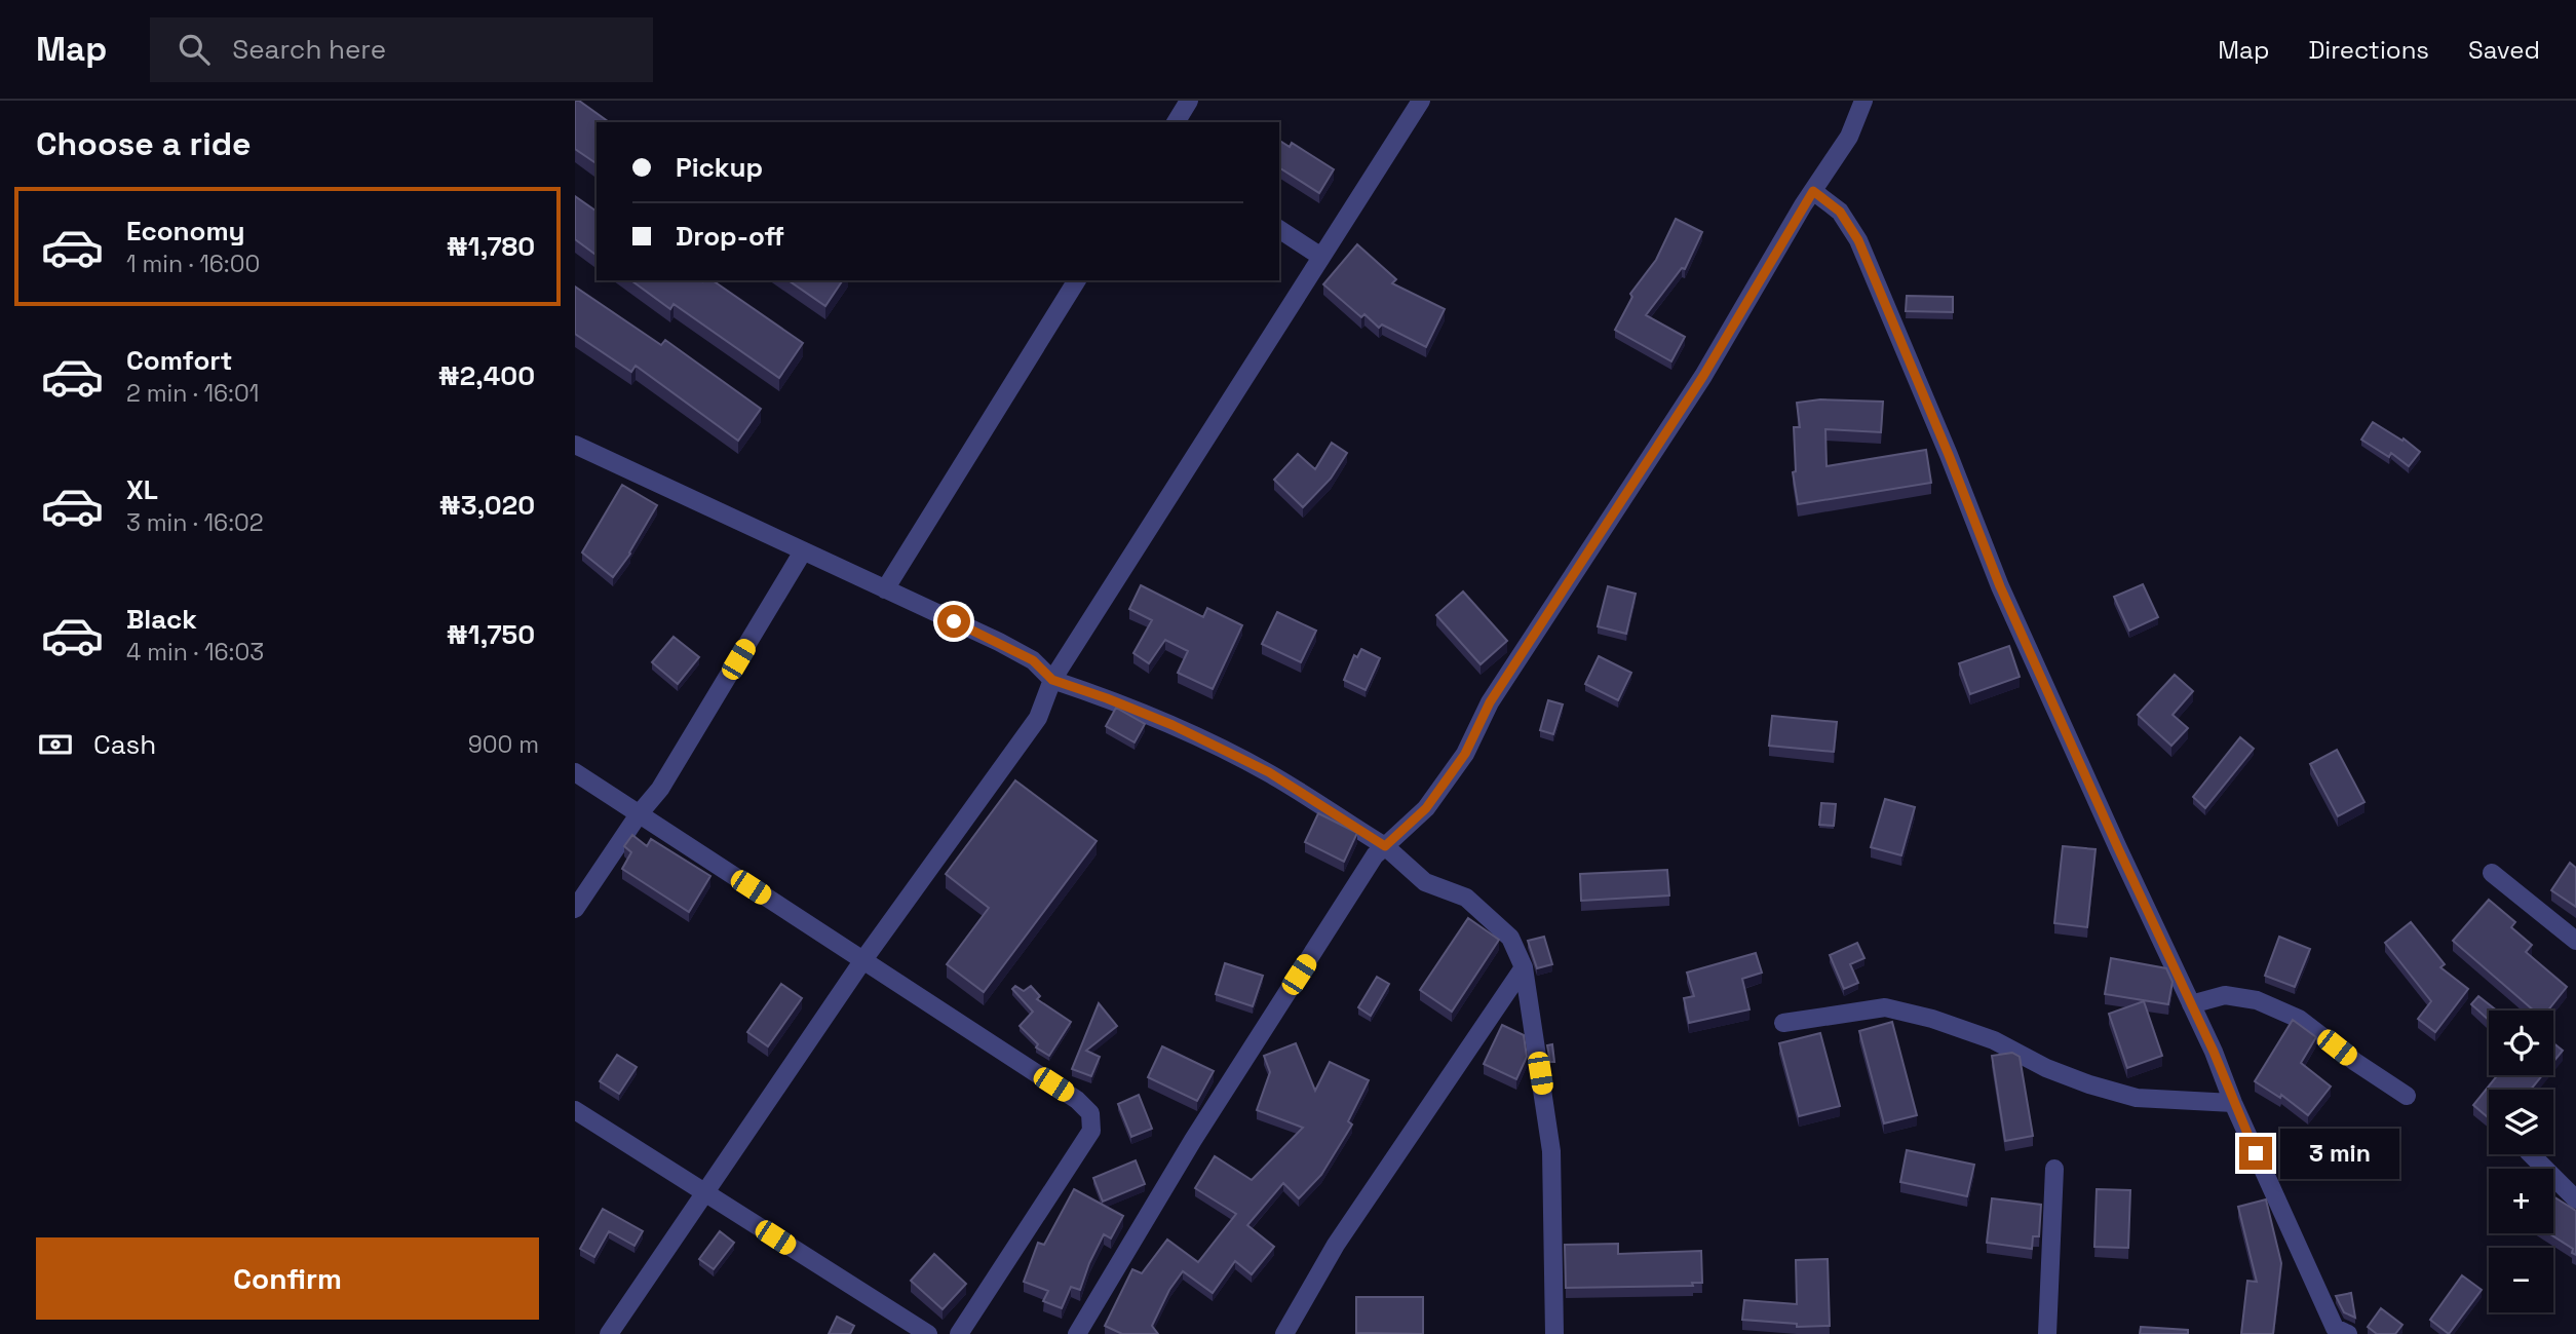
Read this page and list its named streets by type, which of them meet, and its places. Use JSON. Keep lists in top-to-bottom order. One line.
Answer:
{"page":{"header":"Map","search":"Search here","nav":["Map","Directions","Saved"],"heading":"Choose a ride","banner":["Pickup","Drop-off"],"list":[{"name":"Economy","note":"1 min · 16:00","value":"₦1,780"},{"name":"Comfort","note":"2 min · 16:01","value":"₦2,400"},{"name":"XL","note":"3 min · 16:02","value":"₦3,020"},{"name":"Black","note":"4 min · 16:03","value":"₦1,750"}],"pay":["Cash","900 m"],"map_buttons":["+","−"],"bubble":"3 min","buttons":"Confirm"}}
